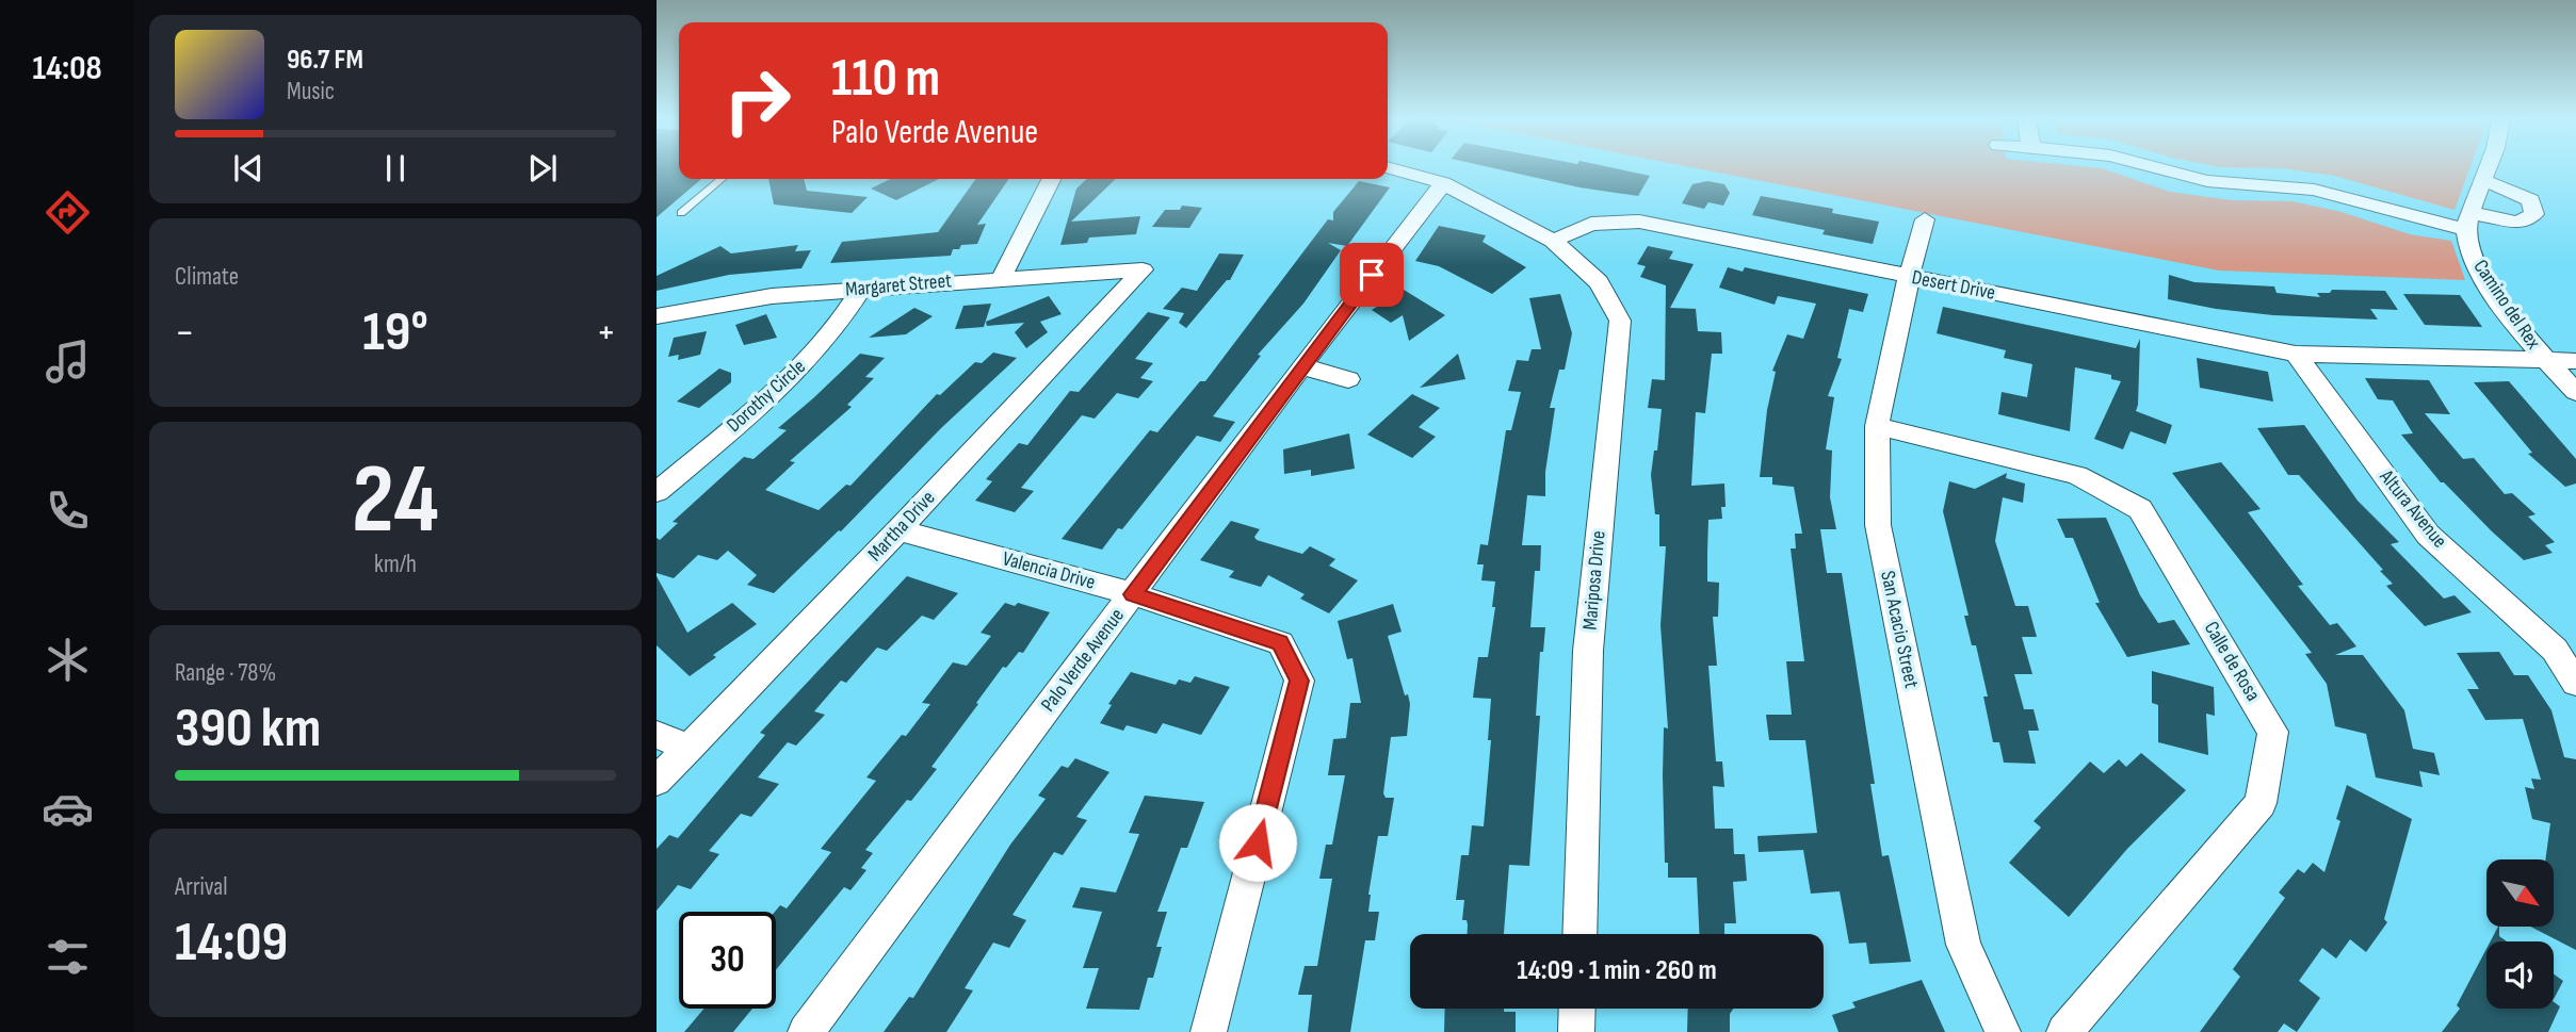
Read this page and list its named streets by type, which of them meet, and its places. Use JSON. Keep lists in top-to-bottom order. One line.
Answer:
{"streets":{"street":["Margaret Street","Desert Drive","Camino del Rex","Dorothy Circle","Altura Avenue","Martha Drive","Valencia Drive","Mariposa Drive","San Acacio Street","Palo Verde Avenue","Calle de Rosa"]},"crossings":[["Margaret Street","Dorothy Circle"],["Margaret Street","Martha Drive"],["Desert Drive","Camino del Rex"],["Desert Drive","Altura Avenue"],["Desert Drive","Mariposa Drive"],["Desert Drive","San Acacio Street"],["Martha Drive","Valencia Drive"],["Valencia Drive","Palo Verde Avenue"],["San Acacio Street","Calle de Rosa"]],"north":"bottom right","page":{"tabs":"14:08","turn":["110 m","Palo Verde Avenue"],"song":["96.7 FM","Music"],"tile":["Climate",["24","km/h"],["Range · 78%","390 km"],["Arrival","14:09"]],"heat":["−","19°","+"],"limit":"30","trip":"14:09 · 1 min · 260 m"}}
